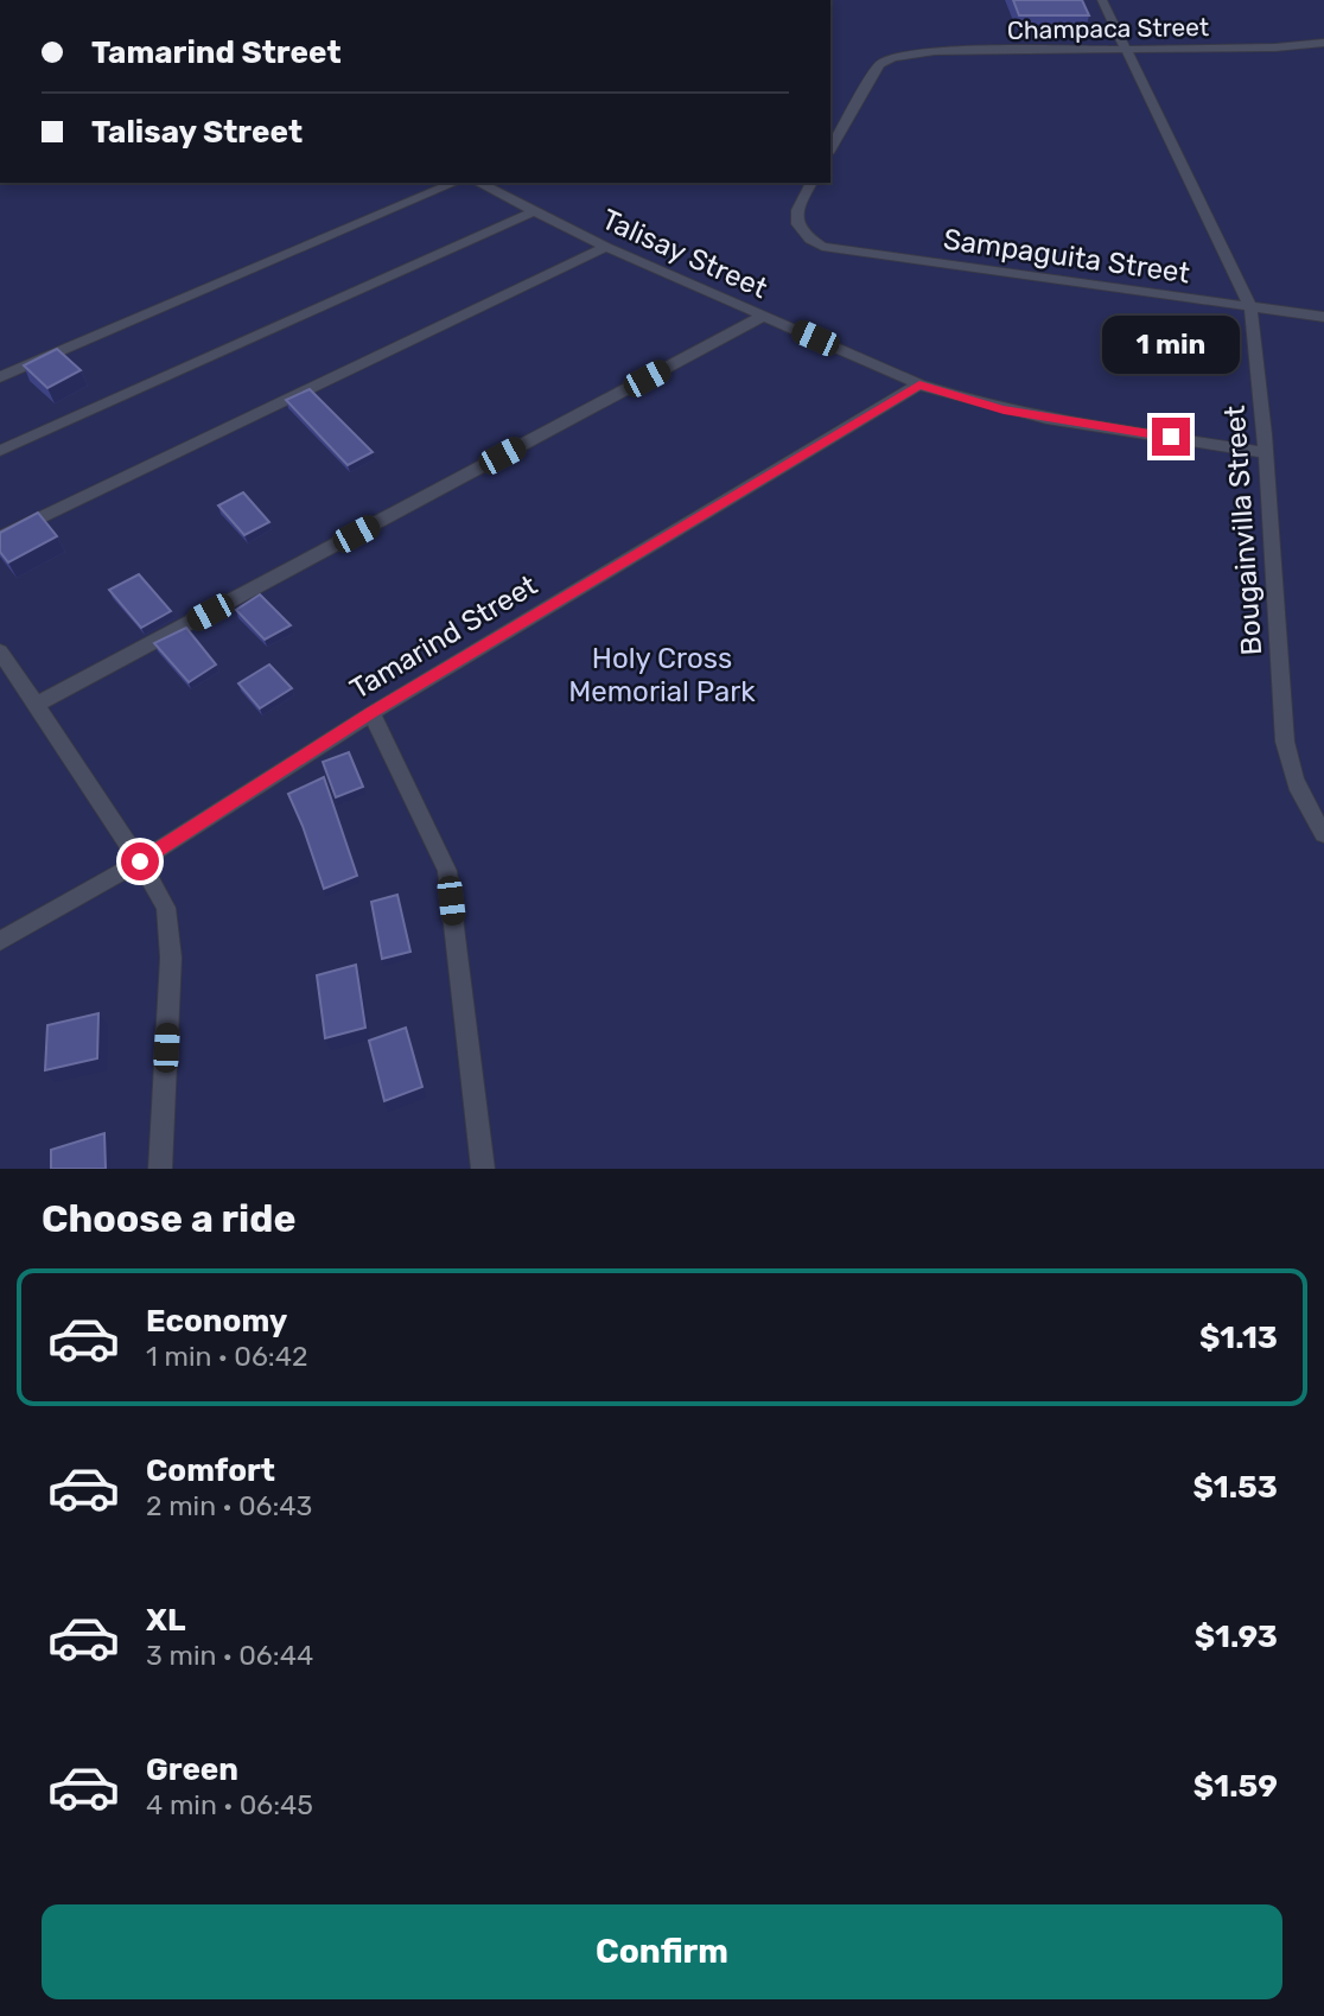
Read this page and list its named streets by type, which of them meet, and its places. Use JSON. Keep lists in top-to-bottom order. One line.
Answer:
{"streets":{"lane":["Champaca Street","Talisay Street","Sampaguita Street","Bougainvilla Street","Tamarind Street"]},"crossings":[["Champaca Street","Bougainvilla Street"],["Talisay Street","Bougainvilla Street"],["Talisay Street","Tamarind Street"],["Sampaguita Street","Bougainvilla Street"]],"parks":["Holy Cross Memorial Park"],"page":{"banner":["Tamarind Street","Talisay Street"],"bubble":"1 min","heading":"Choose a ride","list":[{"name":"Economy","note":"1 min · 06:42","value":"$1.13"},{"name":"Comfort","note":"2 min · 06:43","value":"$1.53"},{"name":"XL","note":"3 min · 06:44","value":"$1.93"},{"name":"Green","note":"4 min · 06:45","value":"$1.59"}],"buttons":"Confirm"}}
